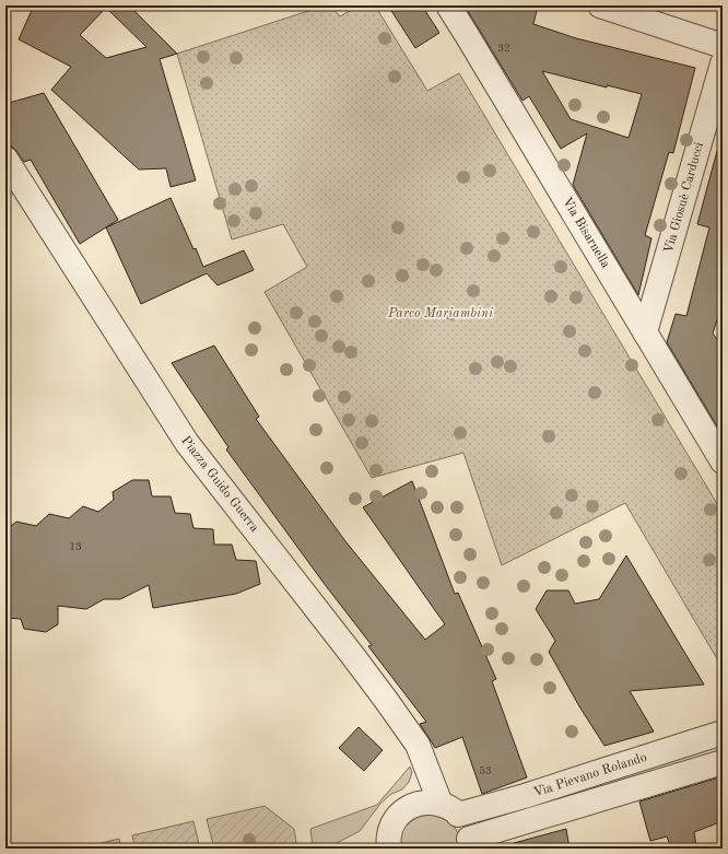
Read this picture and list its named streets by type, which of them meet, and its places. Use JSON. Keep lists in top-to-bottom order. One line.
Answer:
{"streets":{"street":["Via Giosuè Carducci","Via Bisarnella","Piazza Guido Guerra","Via Pievano Rolando"]},"crossings":[["Via Giosuè Carducci","Via Bisarnella"],["Piazza Guido Guerra","Via Pievano Rolando"]],"parks":["Parco Mariambini"],"house_numbers":["32","13","53"]}
